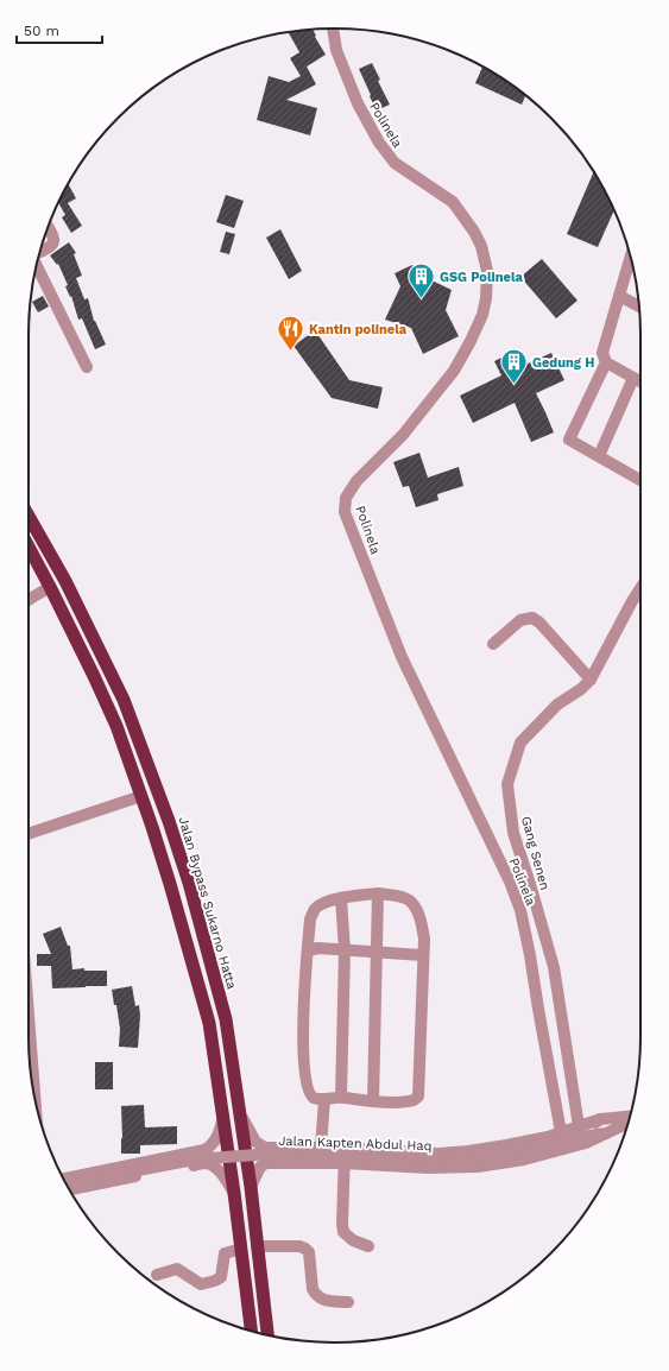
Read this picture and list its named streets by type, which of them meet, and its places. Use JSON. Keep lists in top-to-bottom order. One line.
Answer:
{"streets":{"highway":["Jalan Bypass Sukarno Hatta"],"street":["Polinela","Gang Senen","Jalan Kapten Abdul Haq"]},"crossings":[["Polinela","Jalan Kapten Abdul Haq"]],"places":{"building":["GSG Polinela","Gedung H"],"restaurant":["Kantin polinela"]},"scale_bar":"50 m"}
